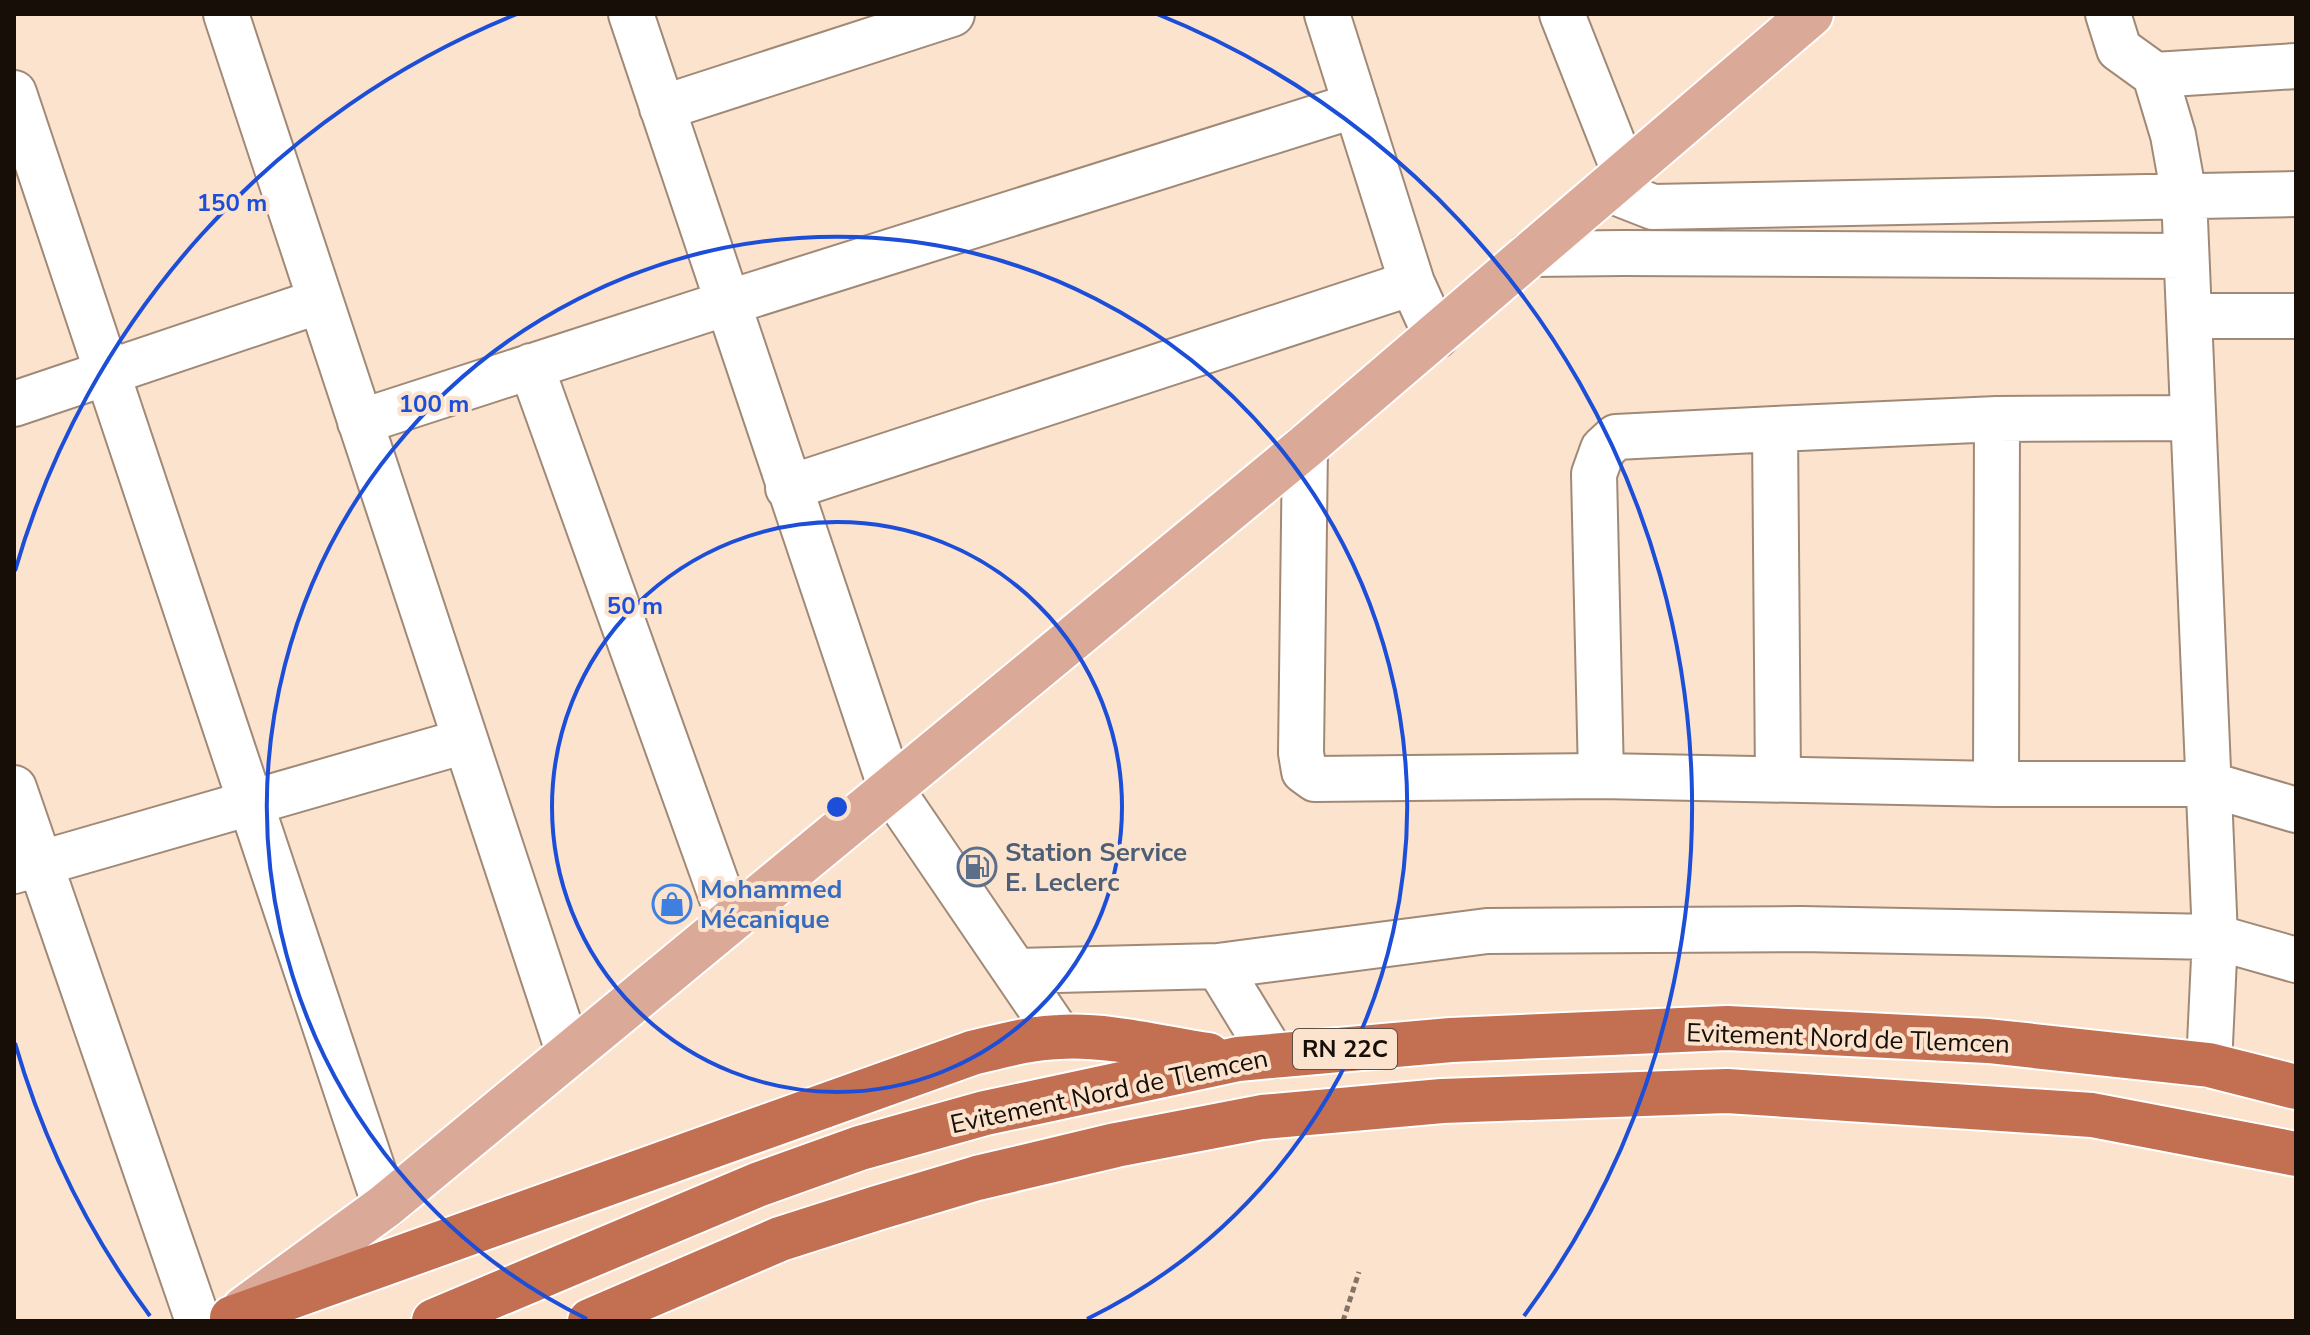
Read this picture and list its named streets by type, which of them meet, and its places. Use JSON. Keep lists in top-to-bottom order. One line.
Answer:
{"streets":{"highway":["Evitement Nord de Tlemcen","RN 22C"]},"places":{"fuel station":["Station Service E. Leclerc"],"shop":["Mohammed Mécanique"]},"rings":["150 m","100 m","50 m"]}
